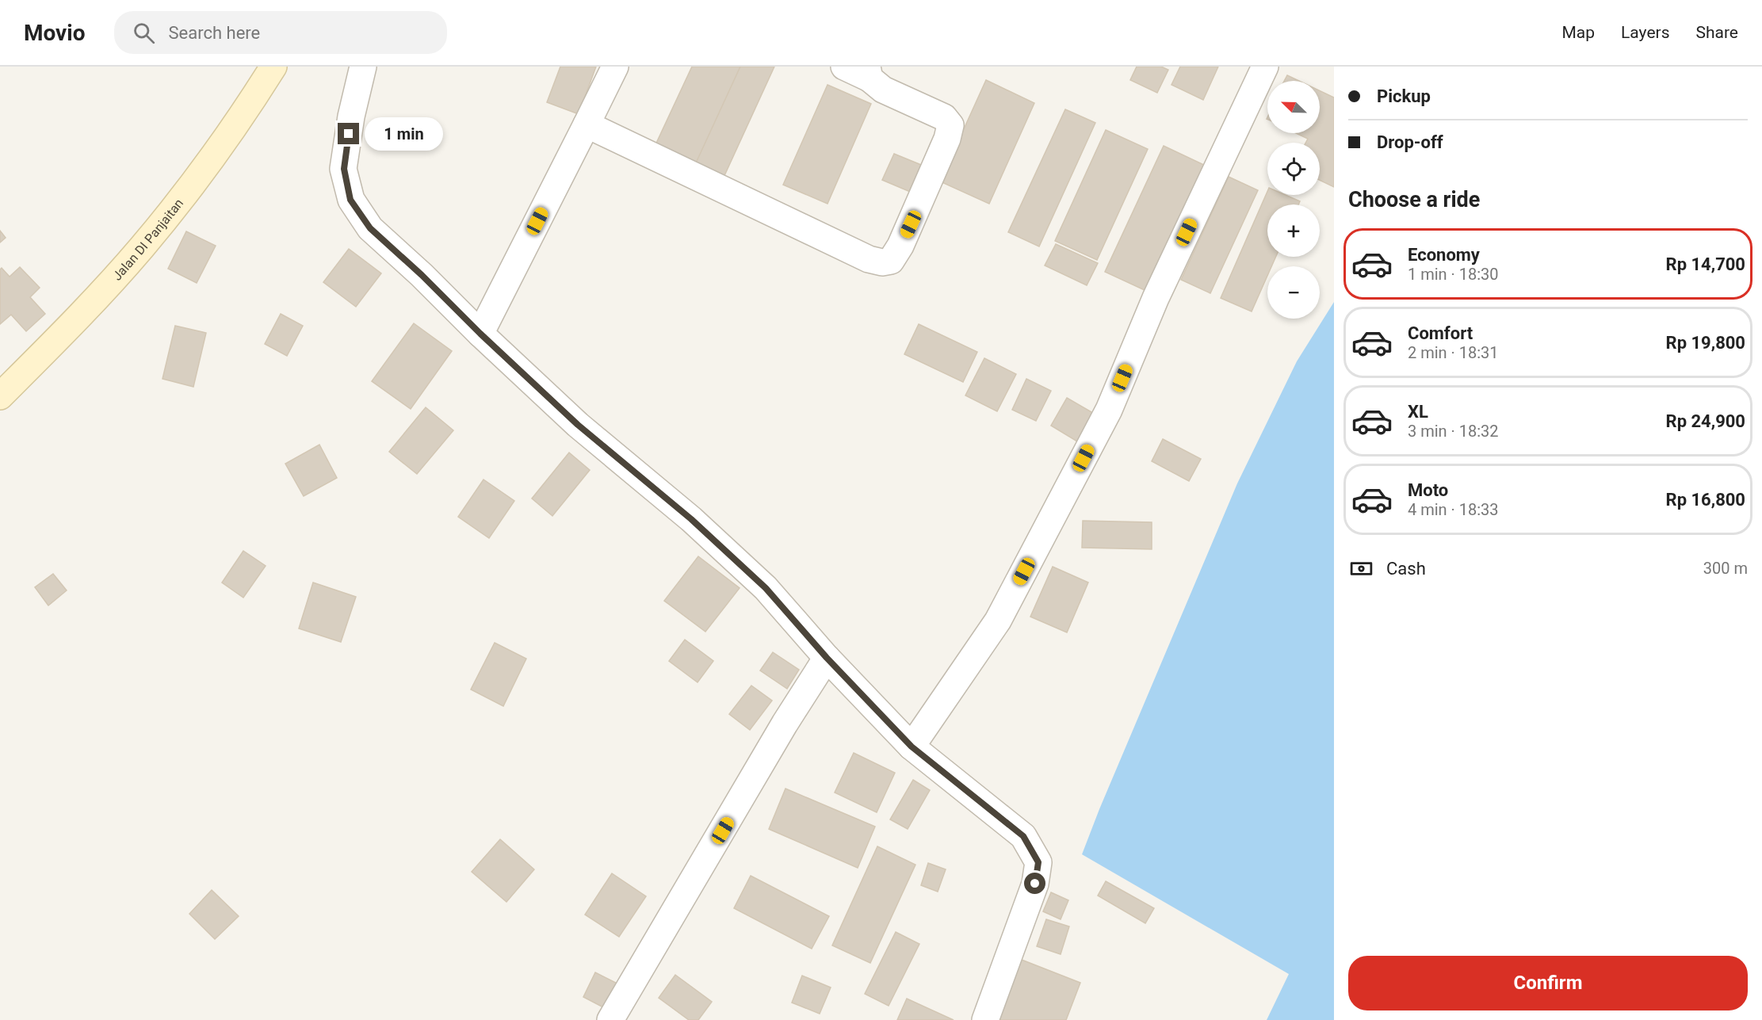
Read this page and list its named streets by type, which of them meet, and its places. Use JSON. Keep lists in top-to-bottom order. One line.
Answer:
{"streets":{"main road":["Jalan DI Panjaitan"]},"north":"top left","page":{"header":"Movio","search":"Search here","nav":["Map","Layers","Share"],"banner":["Pickup","Drop-off"],"map_buttons":["+","−"],"bubble":"1 min","heading":"Choose a ride","list":[{"name":"Economy","note":"1 min · 18:30","value":"Rp 14,700"},{"name":"Comfort","note":"2 min · 18:31","value":"Rp 19,800"},{"name":"XL","note":"3 min · 18:32","value":"Rp 24,900"},{"name":"Moto","note":"4 min · 18:33","value":"Rp 16,800"}],"pay":["Cash","300 m"],"buttons":"Confirm"}}
